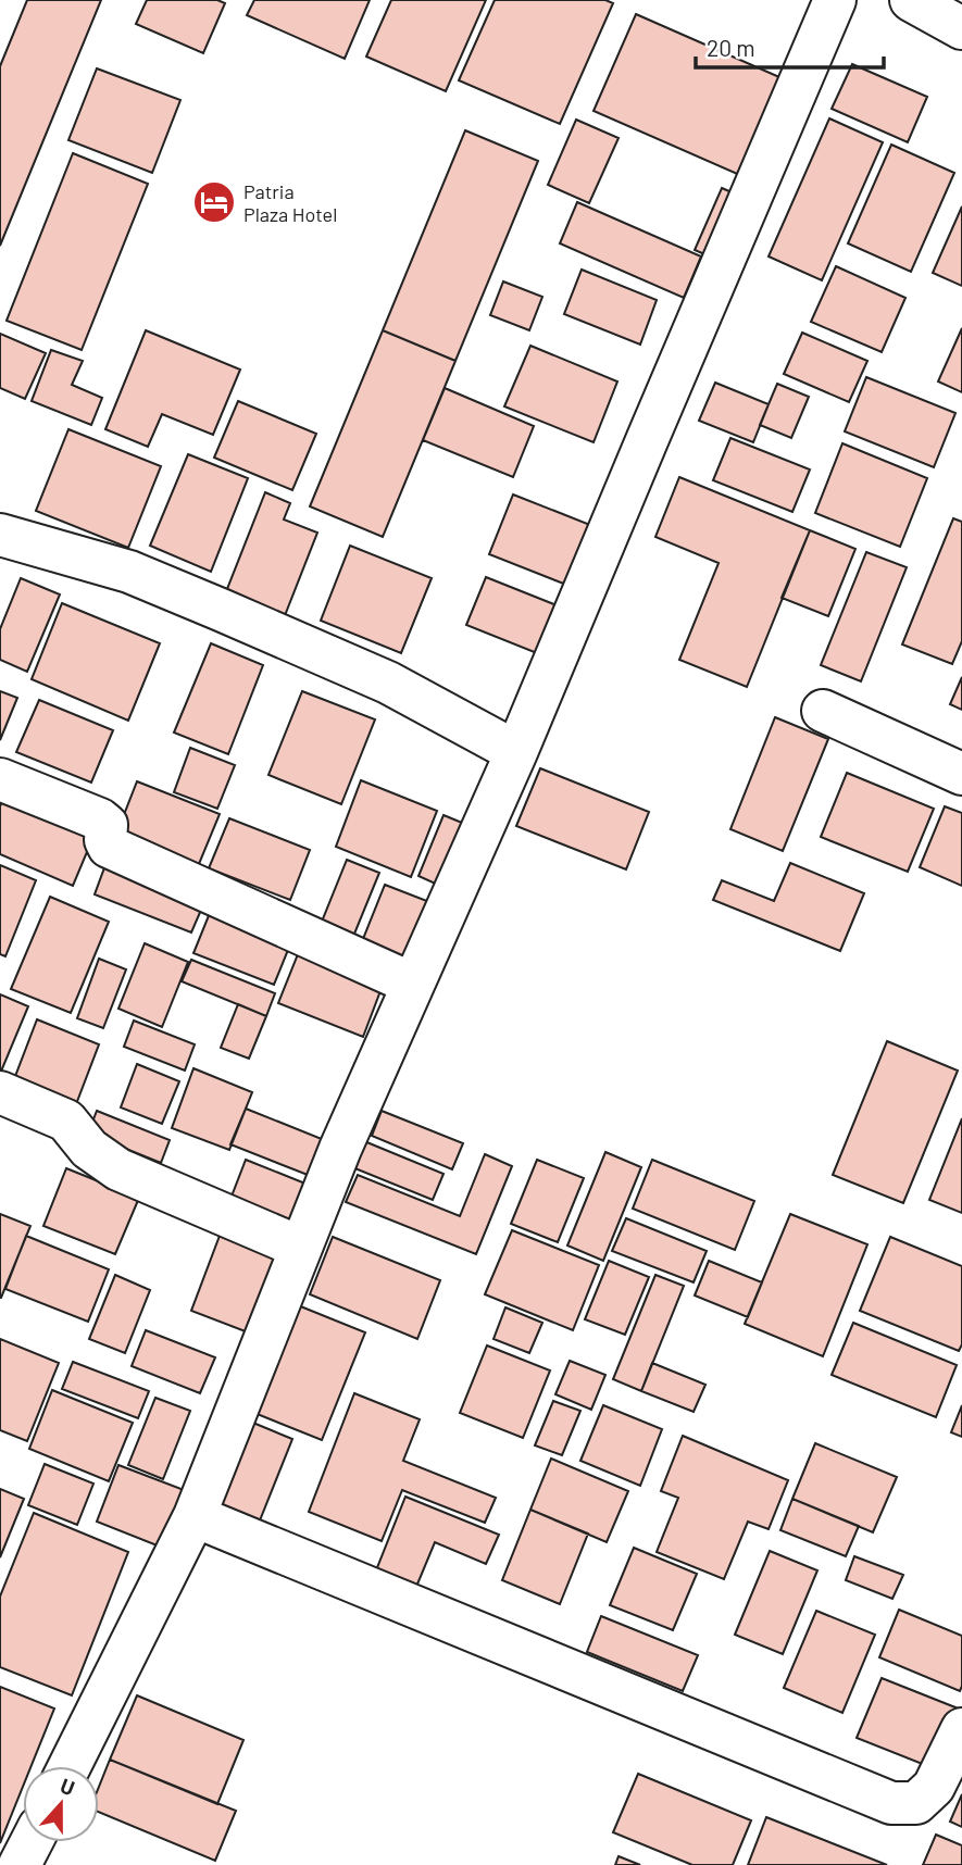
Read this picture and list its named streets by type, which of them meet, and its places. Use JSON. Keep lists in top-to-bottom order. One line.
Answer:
{"places":{"hotel":["Patria Plaza Hotel"]},"scale_bar":"20 m","north":"top"}
